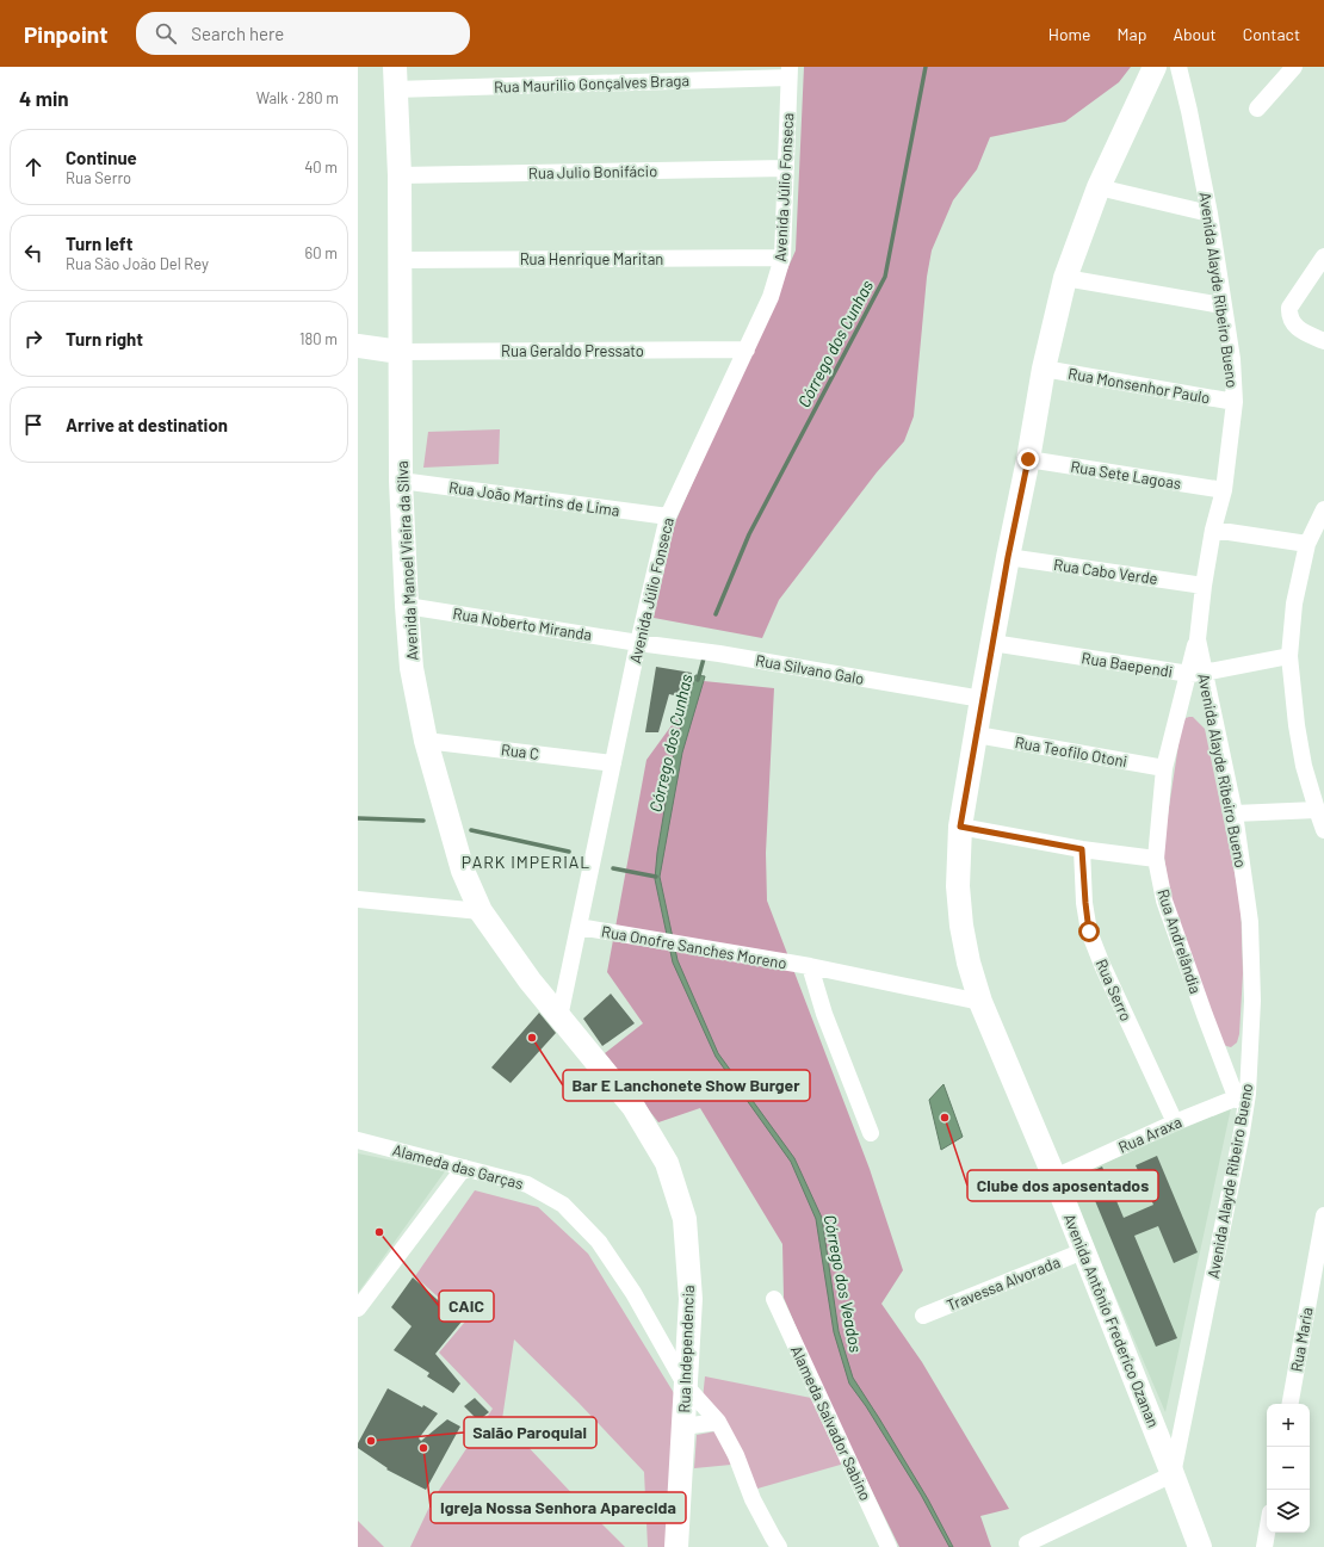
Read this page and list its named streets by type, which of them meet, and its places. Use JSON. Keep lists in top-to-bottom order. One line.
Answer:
{"streets":{"street":["Rua Maurilio Gonçalves Braga","Rua Julio Bonifácio","Avenida Júlio Fonseca","Rua Henrique Maritan","Avenida Alayde Ribeiro Bueno","Rua Geraldo Pressato","Rua Monsenhor Paulo","Rua Sete Lagoas","Rua João Martins de Lima","Avenida Manoel Vieira da Silva","Rua Cabo Verde","Rua Noberto Miranda","Rua Baependi","Rua Silvano Galo","Rua C","Rua Teofilo Otoni","Rua Andrelândia","Rua Onofre Sanches Moreno","Rua Serro","Rua Araxa","Alameda das Garças","Travessa Alvorada","Avenida Antônio Frederico Ozanan","Rua Maria","Rua Independencia","Alameda Salvador Sabino"]},"crossings":[["Rua Maurilio Gonçalves Braga","Avenida Júlio Fonseca"],["Rua Maurilio Gonçalves Braga","Avenida Manoel Vieira da Silva"],["Rua Julio Bonifácio","Avenida Júlio Fonseca"],["Rua Julio Bonifácio","Avenida Manoel Vieira da Silva"],["Avenida Júlio Fonseca","Rua Henrique Maritan"],["Avenida Júlio Fonseca","Rua Geraldo Pressato"],["Avenida Júlio Fonseca","Rua João Martins de Lima"],["Avenida Júlio Fonseca","Avenida Manoel Vieira da Silva"],["Avenida Júlio Fonseca","Rua Noberto Miranda"],["Avenida Júlio Fonseca","Rua Silvano Galo"],["Avenida Júlio Fonseca","Rua C"],["Avenida Júlio Fonseca","Rua Onofre Sanches Moreno"],["Avenida Júlio Fonseca","Rua Independencia"],["Rua Henrique Maritan","Avenida Manoel Vieira da Silva"],["Avenida Alayde Ribeiro Bueno","Rua Monsenhor Paulo"],["Avenida Alayde Ribeiro Bueno","Rua Sete Lagoas"],["Avenida Alayde Ribeiro Bueno","Rua Cabo Verde"],["Avenida Alayde Ribeiro Bueno","Rua Baependi"],["Avenida Alayde Ribeiro Bueno","Rua Andrelândia"],["Avenida Alayde Ribeiro Bueno","Rua Araxa"],["Avenida Alayde Ribeiro Bueno","Avenida Antônio Frederico Ozanan"],["Rua Geraldo Pressato","Avenida Manoel Vieira da Silva"],["Rua Monsenhor Paulo","Avenida Antônio Frederico Ozanan"],["Rua Sete Lagoas","Avenida Antônio Frederico Ozanan"],["Rua João Martins de Lima","Avenida Manoel Vieira da Silva"],["Avenida Manoel Vieira da Silva","Rua Noberto Miranda"],["Avenida Manoel Vieira da Silva","Rua C"],["Avenida Manoel Vieira da Silva","Rua Independencia"],["Rua Cabo Verde","Avenida Antônio Frederico Ozanan"],["Rua Noberto Miranda","Rua Silvano Galo"],["Rua Baependi","Rua Andrelândia"],["Rua Baependi","Avenida Antônio Frederico Ozanan"],["Rua Silvano Galo","Avenida Antônio Frederico Ozanan"],["Rua Teofilo Otoni","Rua Andrelândia"],["Rua Teofilo Otoni","Avenida Antônio Frederico Ozanan"],["Rua Andrelândia","Rua Araxa"],["Rua Onofre Sanches Moreno","Avenida Antônio Frederico Ozanan"],["Rua Serro","Rua Araxa"],["Rua Araxa","Avenida Antônio Frederico Ozanan"],["Alameda das Garças","Rua Independencia"],["Travessa Alvorada","Avenida Antônio Frederico Ozanan"]],"districts":["PARK IMPERIAL"],"water":["Córrego dos Cunhas","Córrego dos Veados"],"places":["Bar E Lanchonete Show Burger","Clube dos aposentados","CAIC","Salão Paroquial","Igreja Nossa Senhora Aparecida"],"page":{"header":"Pinpoint","search":"Search here","nav":["Home","Map","About","Contact"],"heading":["4 min","Walk · 280 m"],"list":[["Continue","Rua Serro","40 m"],["Turn left","Rua São João Del Rey","60 m"],["Turn right","180 m"],"Arrive at destination"],"map_buttons":["+","−"]}}
